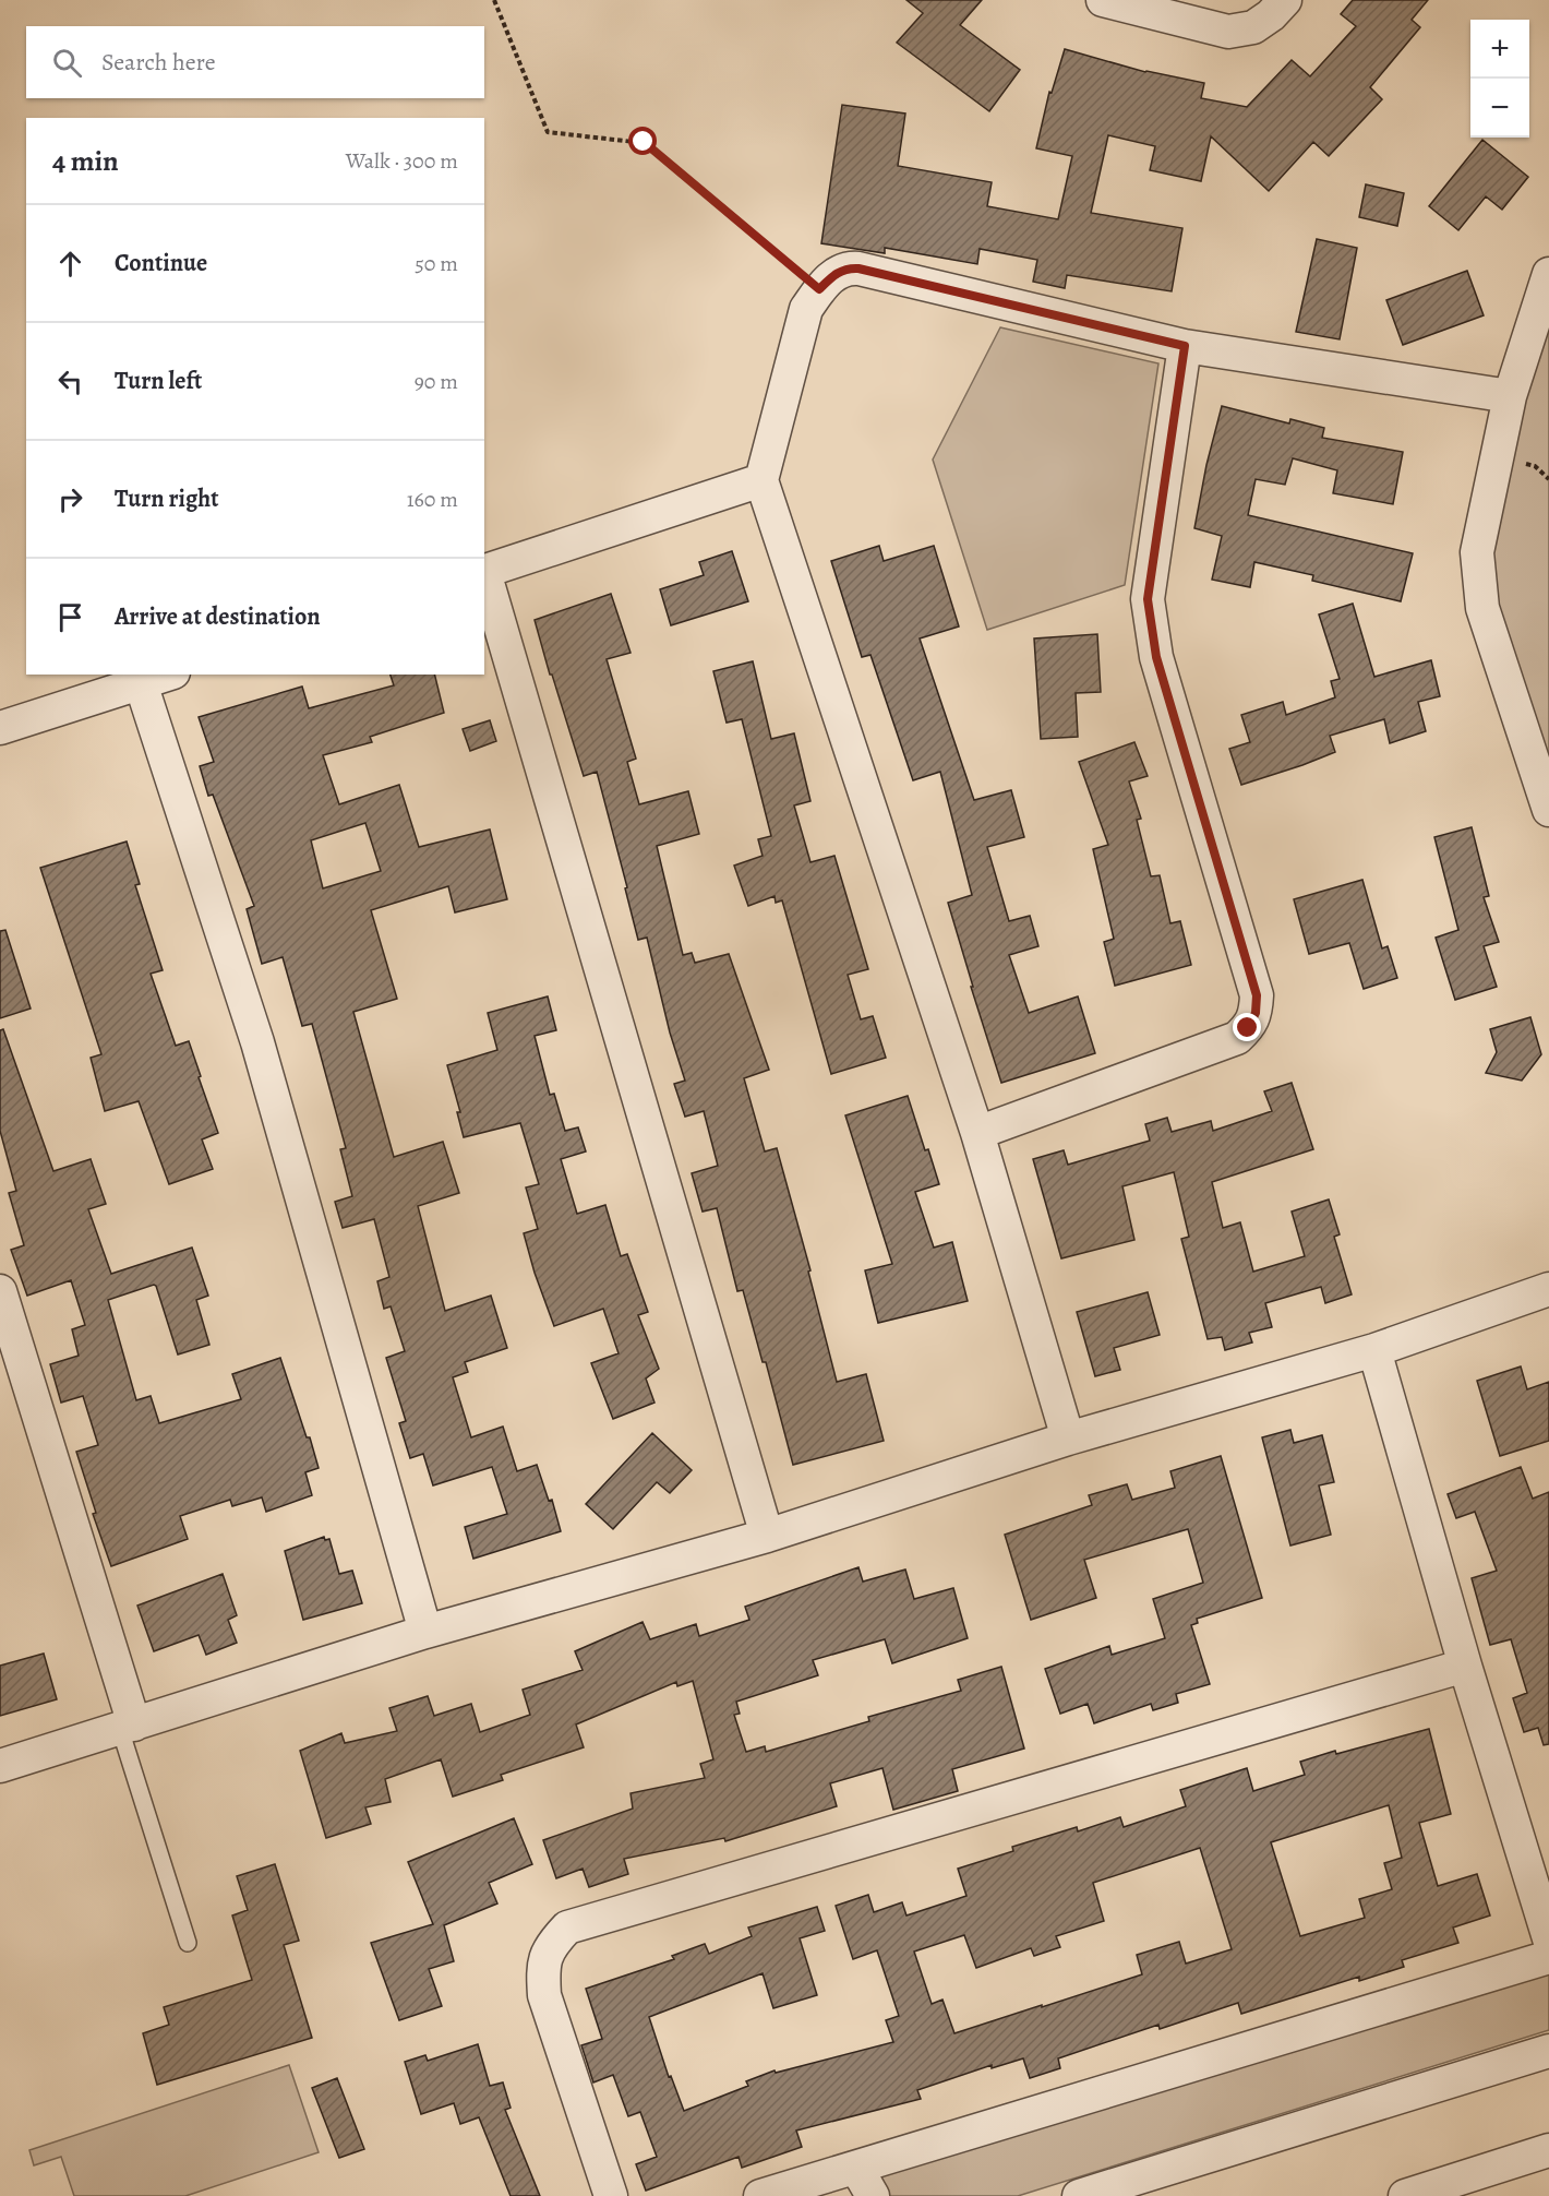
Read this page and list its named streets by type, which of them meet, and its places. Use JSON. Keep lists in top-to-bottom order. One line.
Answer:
{"page":{"map_buttons":["+","−"],"search":"Search here","heading":["4 min","Walk · 300 m"],"list":[["Continue","50 m"],["Turn left","90 m"],["Turn right","160 m"],"Arrive at destination"]}}
